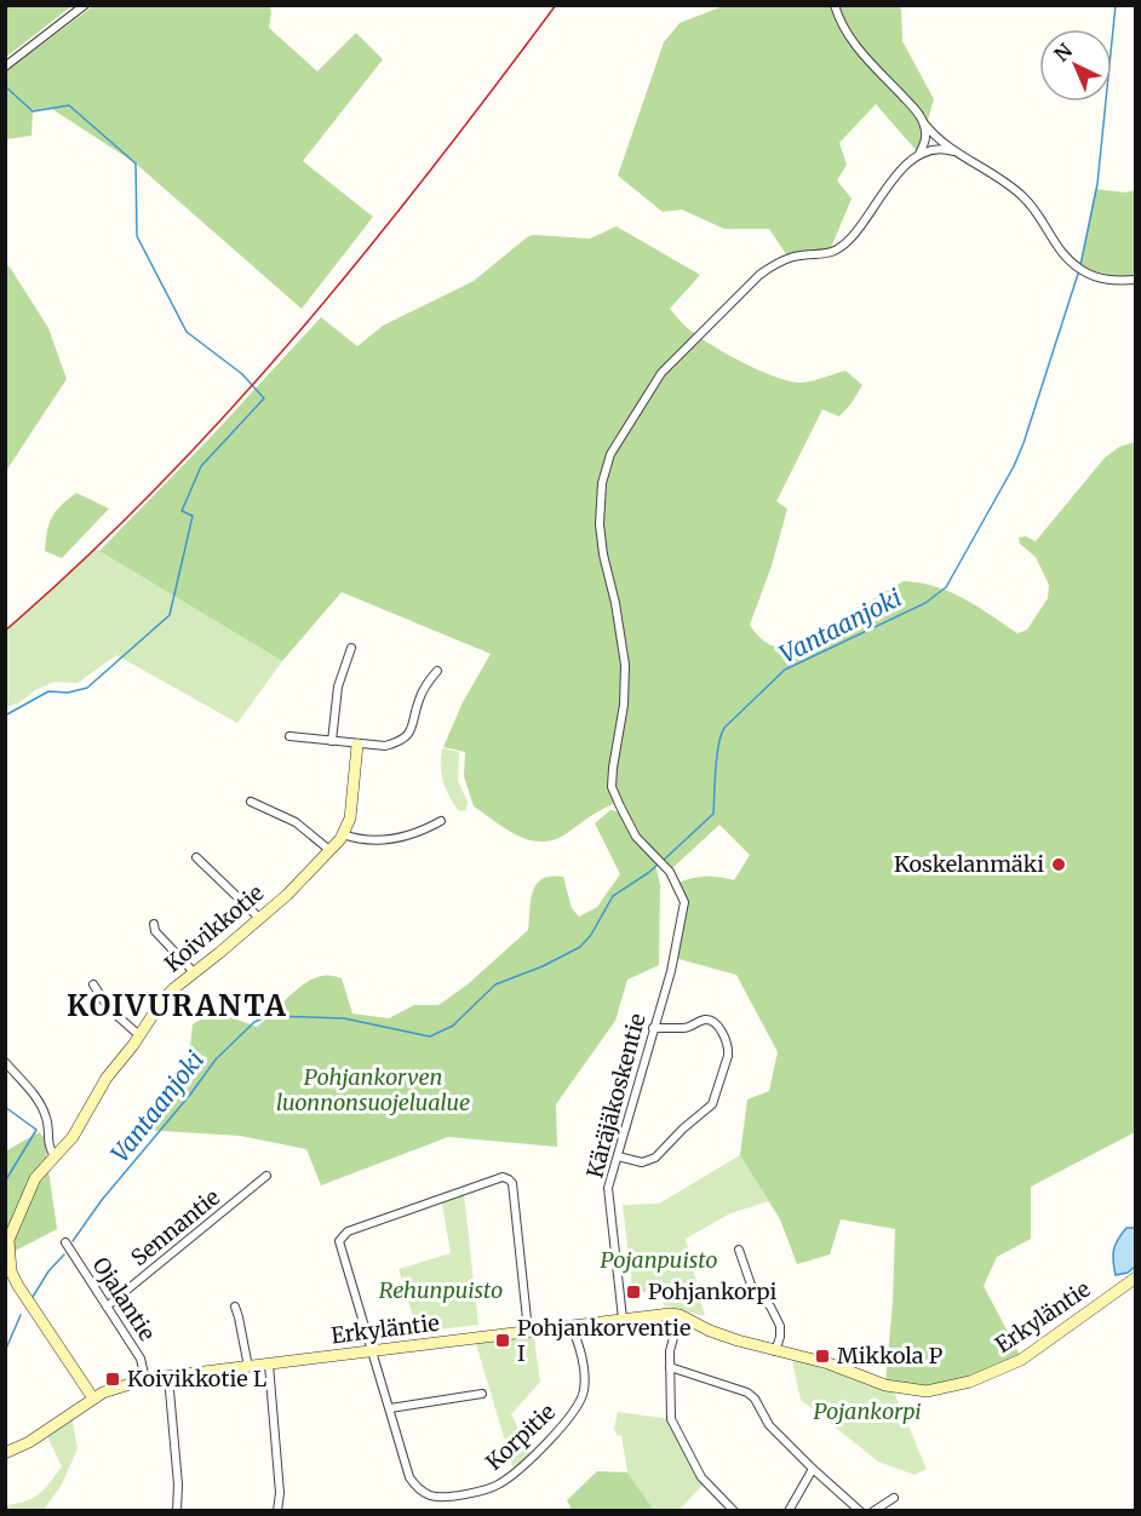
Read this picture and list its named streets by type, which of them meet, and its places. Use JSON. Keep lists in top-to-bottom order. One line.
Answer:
{"streets":{"street":["Koivikkotie","Käräjäkoskentie","Sennantie","Ojalantie","Erkyläntie","Korpitie"]},"crossings":[["Koivikkotie","Erkyläntie"],["Käräjäkoskentie","Erkyläntie"],["Sennantie","Ojalantie"],["Ojalantie","Erkyläntie"],["Erkyläntie","Korpitie"]],"districts":["KOIVURANTA"],"water":["Vantaanjoki"],"parks":["Pohjankorven luonnonsuojelualue","Pojanpuisto","Rehunpuisto","Pojankorpi"],"places":{"other":["Koskelanmäki"],"transit":["Pohjankorpi","Pohjankorventie I","Mikkola P","Koivikkotie L"]},"north":"top left"}
